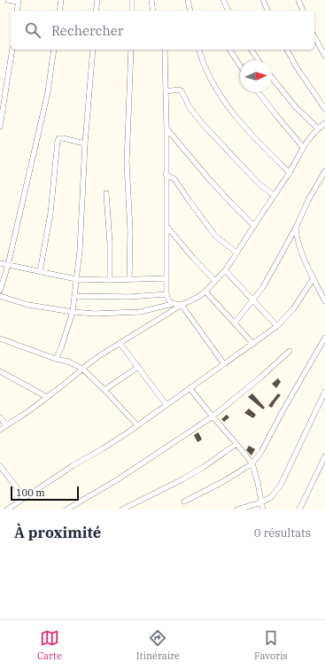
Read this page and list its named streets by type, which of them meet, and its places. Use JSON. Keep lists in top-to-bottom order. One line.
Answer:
{"scale_bar":"100 m","north":"right","page":{"search":"Rechercher","scale":"100 m","heading":["À proximité","0 résultats"],"nav":["Carte","Itinéraire","Favoris"]}}
